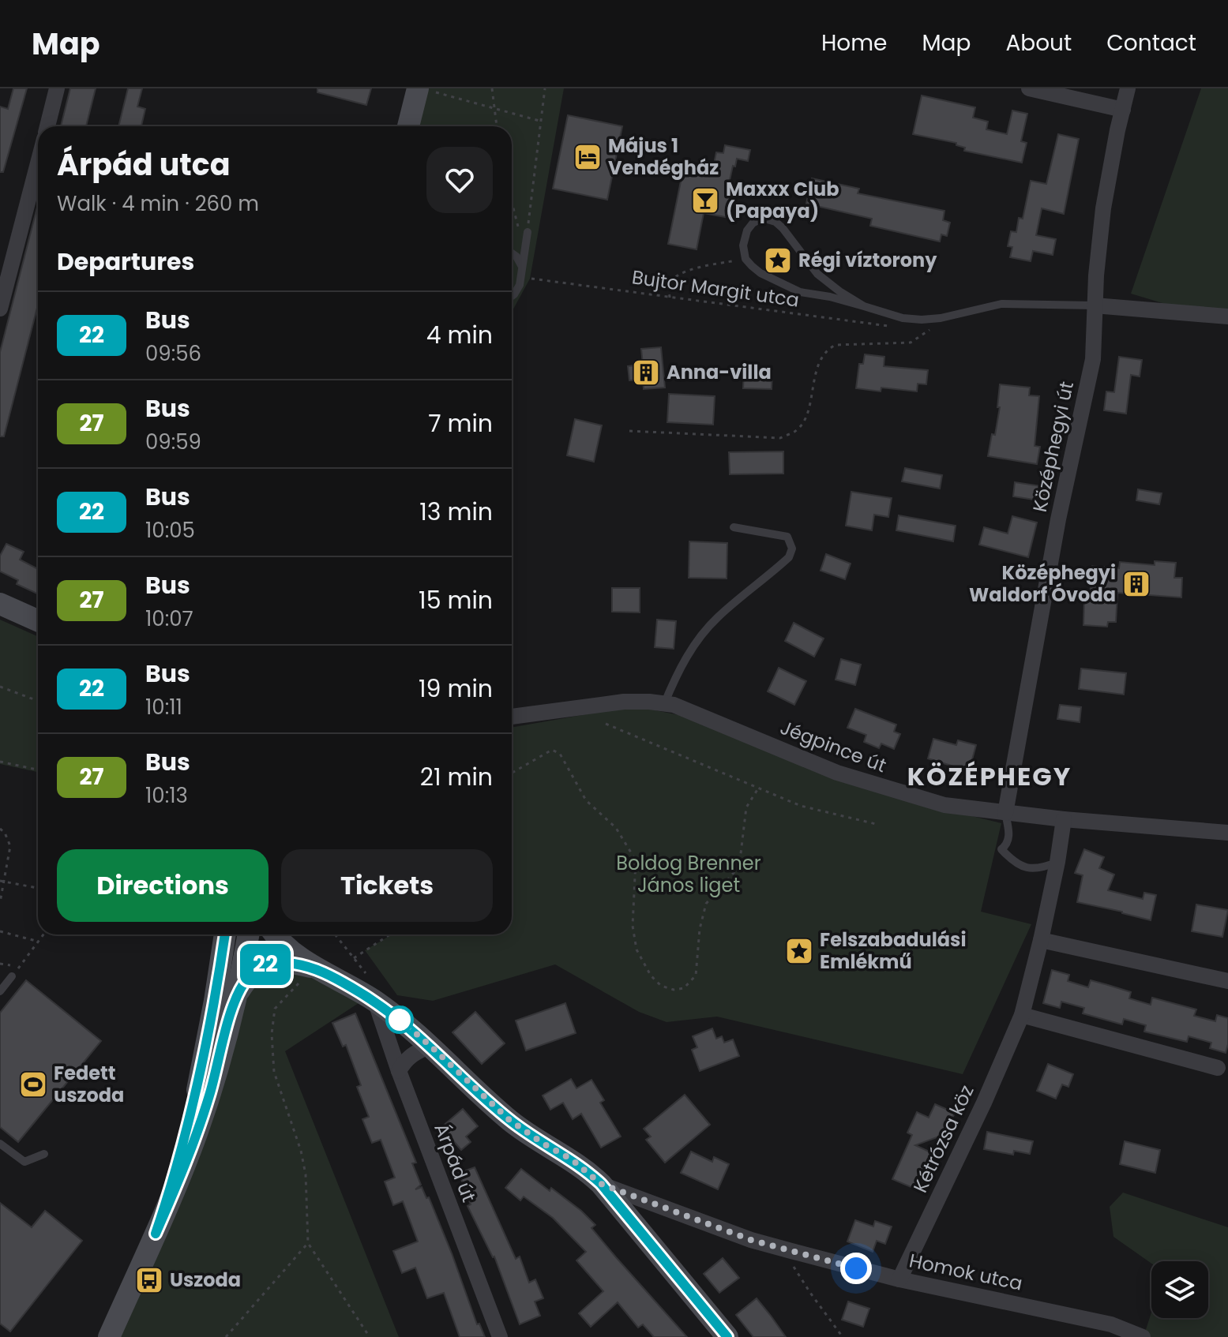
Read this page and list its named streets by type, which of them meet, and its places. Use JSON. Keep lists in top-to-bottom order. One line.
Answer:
{"streets":{"street":["Középhegyi út","Jégpince út","Kétrózsa köz","Árpád út","Homok utca"],"path":["Bujtor Margit utca"]},"crossings":[["Középhegyi út","Jégpince út"],["Jégpince út","Kétrózsa köz"],["Kétrózsa köz","Homok utca"]],"districts":["KÖZÉPHEGY"],"parks":["Boldog Brenner János liget"],"places":{"hotel":["Május 1 Vendégház"],"bar":["Maxxx Club (Papaya)"],"place":["Régi víztorony","Felszabadulási Emlékmű"],"building":["Anna-villa","Középhegyi Waldorf Óvoda"],"sports":["Fedett uszoda"],"bus stop":["Uszoda"]},"lines":["bus line 22"],"page":{"header":"Map","nav":["Home","Map","About","Contact"],"on_map":"22","heading":[["Árpád utca","Walk · 4 min · 260 m"],"Departures"],"list":[{"mark":"22","name":"Bus","note":"09:56","value":"4 min"},{"mark":"27","name":"Bus","note":"09:59","value":"7 min"},{"mark":"22","name":"Bus","note":"10:05","value":"13 min"},{"mark":"27","name":"Bus","note":"10:07","value":"15 min"},{"mark":"22","name":"Bus","note":"10:11","value":"19 min"},{"mark":"27","name":"Bus","note":"10:13","value":"21 min"}],"buttons":["Directions","Tickets"]}}
